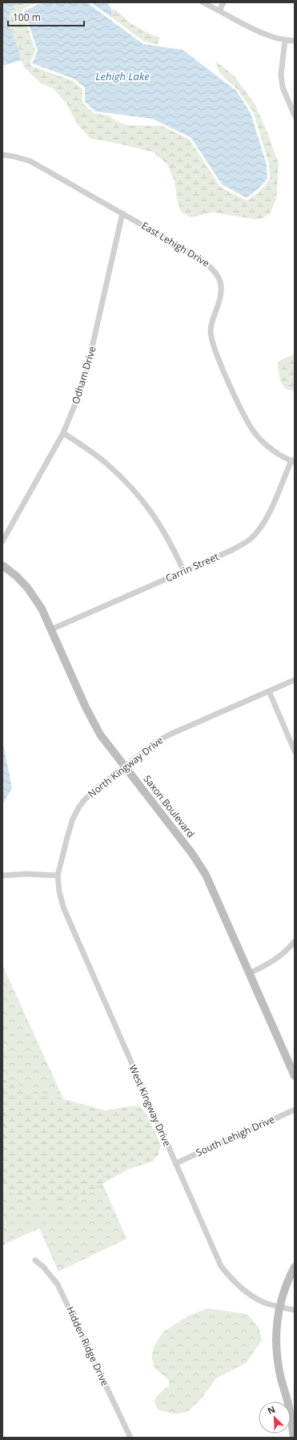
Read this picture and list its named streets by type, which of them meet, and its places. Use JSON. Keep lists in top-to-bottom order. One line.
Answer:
{"streets":{"main road":["Saxon Boulevard"],"street":["East Lehigh Drive","Odham Drive","Carrin Street","North Kingway Drive","West Kingway Drive","South Lehigh Drive","Hidden Ridge Drive"]},"crossings":[["East Lehigh Drive","Odham Drive"],["East Lehigh Drive","Carrin Street"],["Carrin Street","Saxon Boulevard"],["North Kingway Drive","Saxon Boulevard"],["North Kingway Drive","West Kingway Drive"],["West Kingway Drive","South Lehigh Drive"]],"water":["Lehigh Lake"],"scale_bar":"100 m","north":"top left"}
